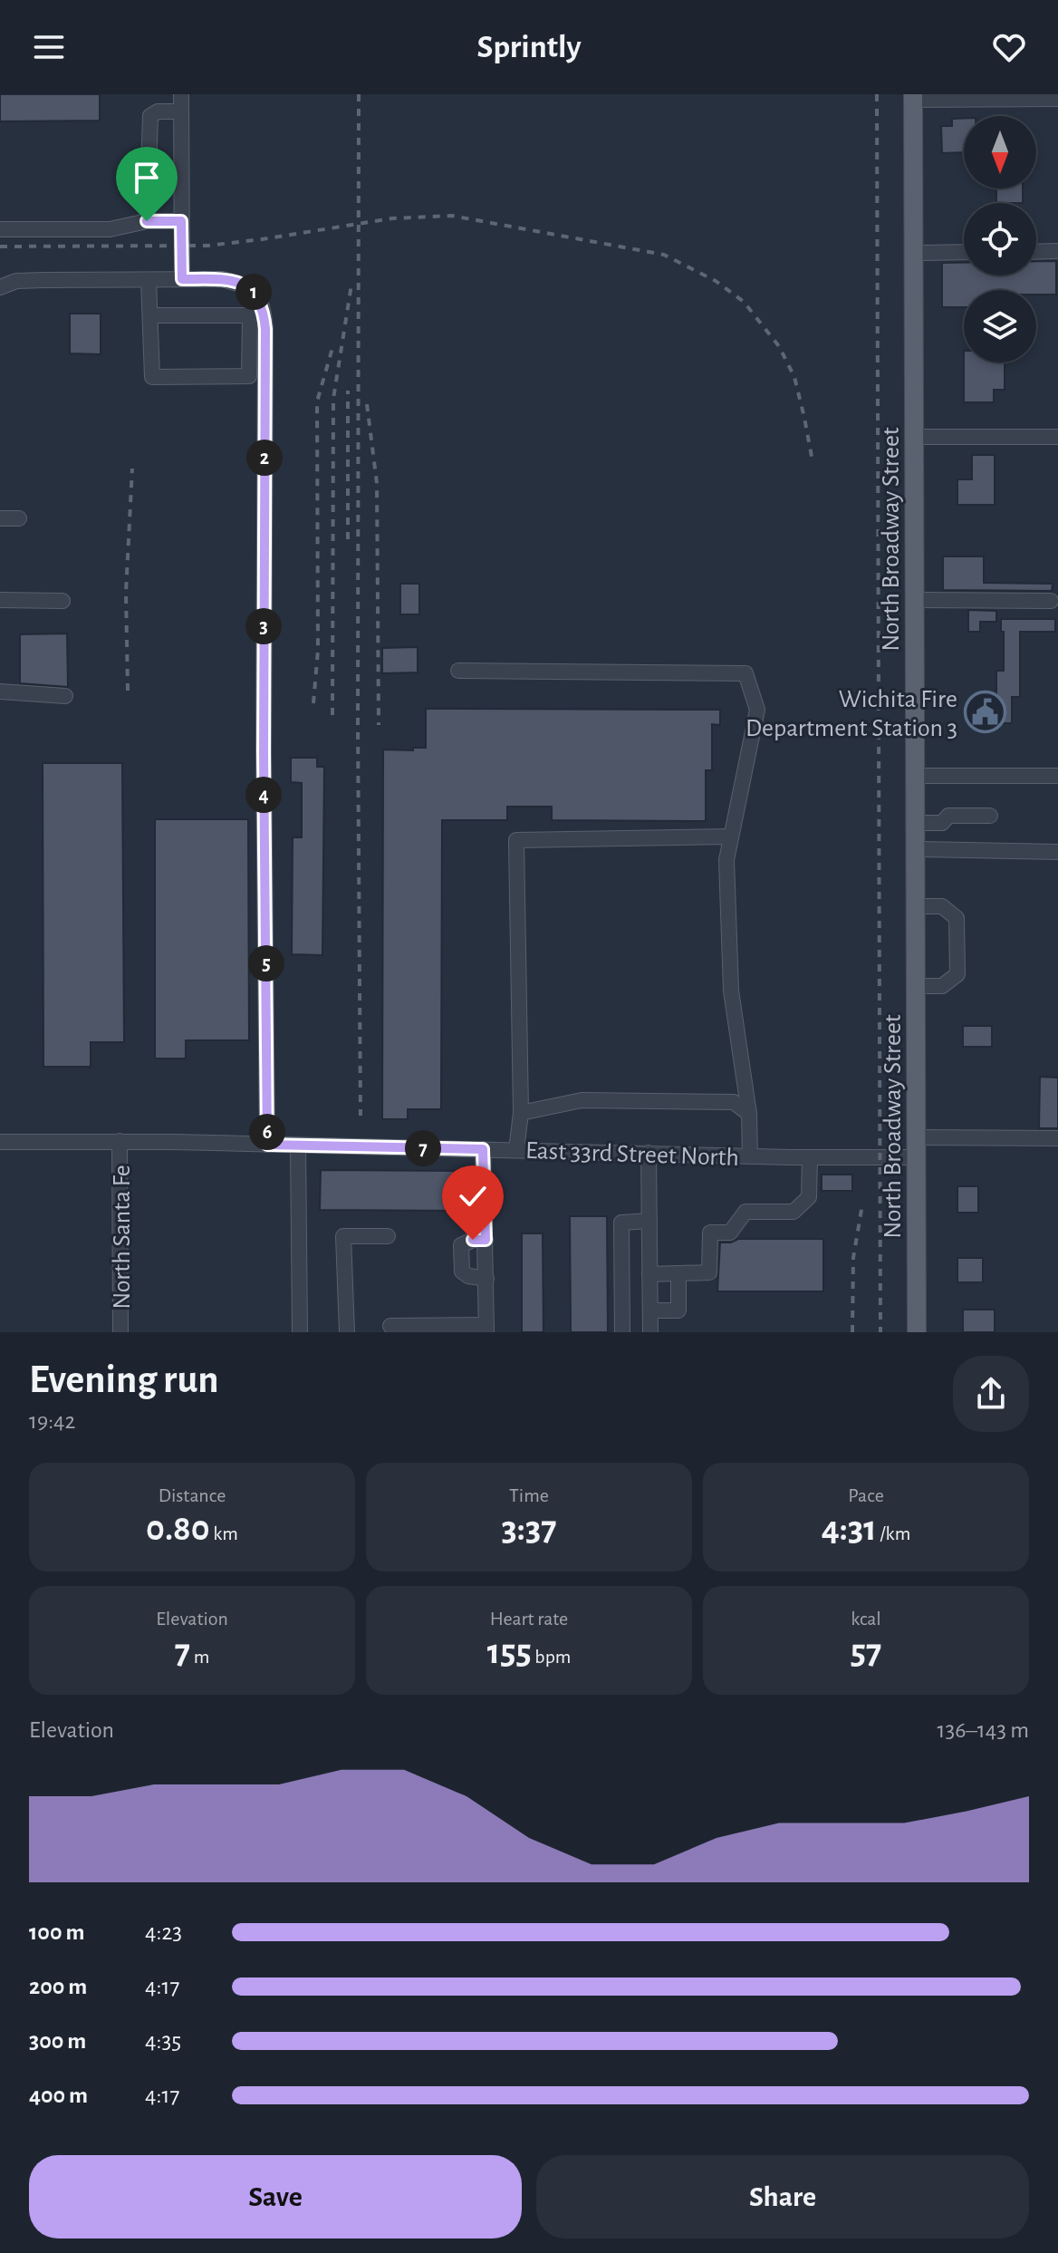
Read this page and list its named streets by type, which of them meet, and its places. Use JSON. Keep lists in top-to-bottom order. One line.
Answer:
{"streets":{"main road":["North Broadway Street"],"street":["East 33rd Street North","North Santa Fe"]},"crossings":[["North Broadway Street","East 33rd Street North"],["East 33rd Street North","North Santa Fe"]],"places":{"public building":["Wichita Fire Department Station 3"]},"north":"bottom","page":{"header":"Sprintly","pins":["1","2","3","4","5","6","7"],"heading":["Evening run","19:42"],"stats":[["Distance","0.80 km"],["Time","3:37"],["Pace","4:31 /km"],["Elevation","7 m"],["Heart rate","155 bpm"],["kcal","57"]],"chart":["Elevation","136–143 m"],"list":[{"name":"100 m","note":"4:23"},{"name":"200 m","note":"4:17"},{"name":"300 m","note":"4:35"},{"name":"400 m","note":"4:17"}],"buttons":["Save","Share"]}}
